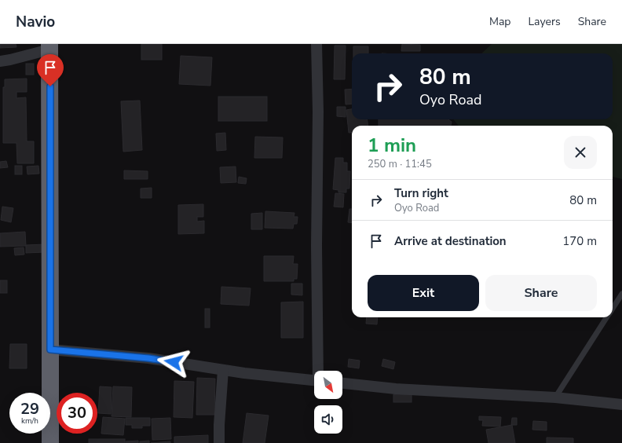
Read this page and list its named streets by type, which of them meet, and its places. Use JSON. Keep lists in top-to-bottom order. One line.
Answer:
{"north":"bottom right","page":{"header":"Navio","nav":["Map","Layers","Share"],"turn":["80 m","Oyo Road"],"heading":["1 min","250 m · 11:45"],"list":[{"name":"Turn right","note":"Oyo Road","value":"80 m"},{"name":"Arrive at destination","value":"170 m"}],"buttons":["Exit","Share"],"speed":"29 km/h","limit":"30"}}
